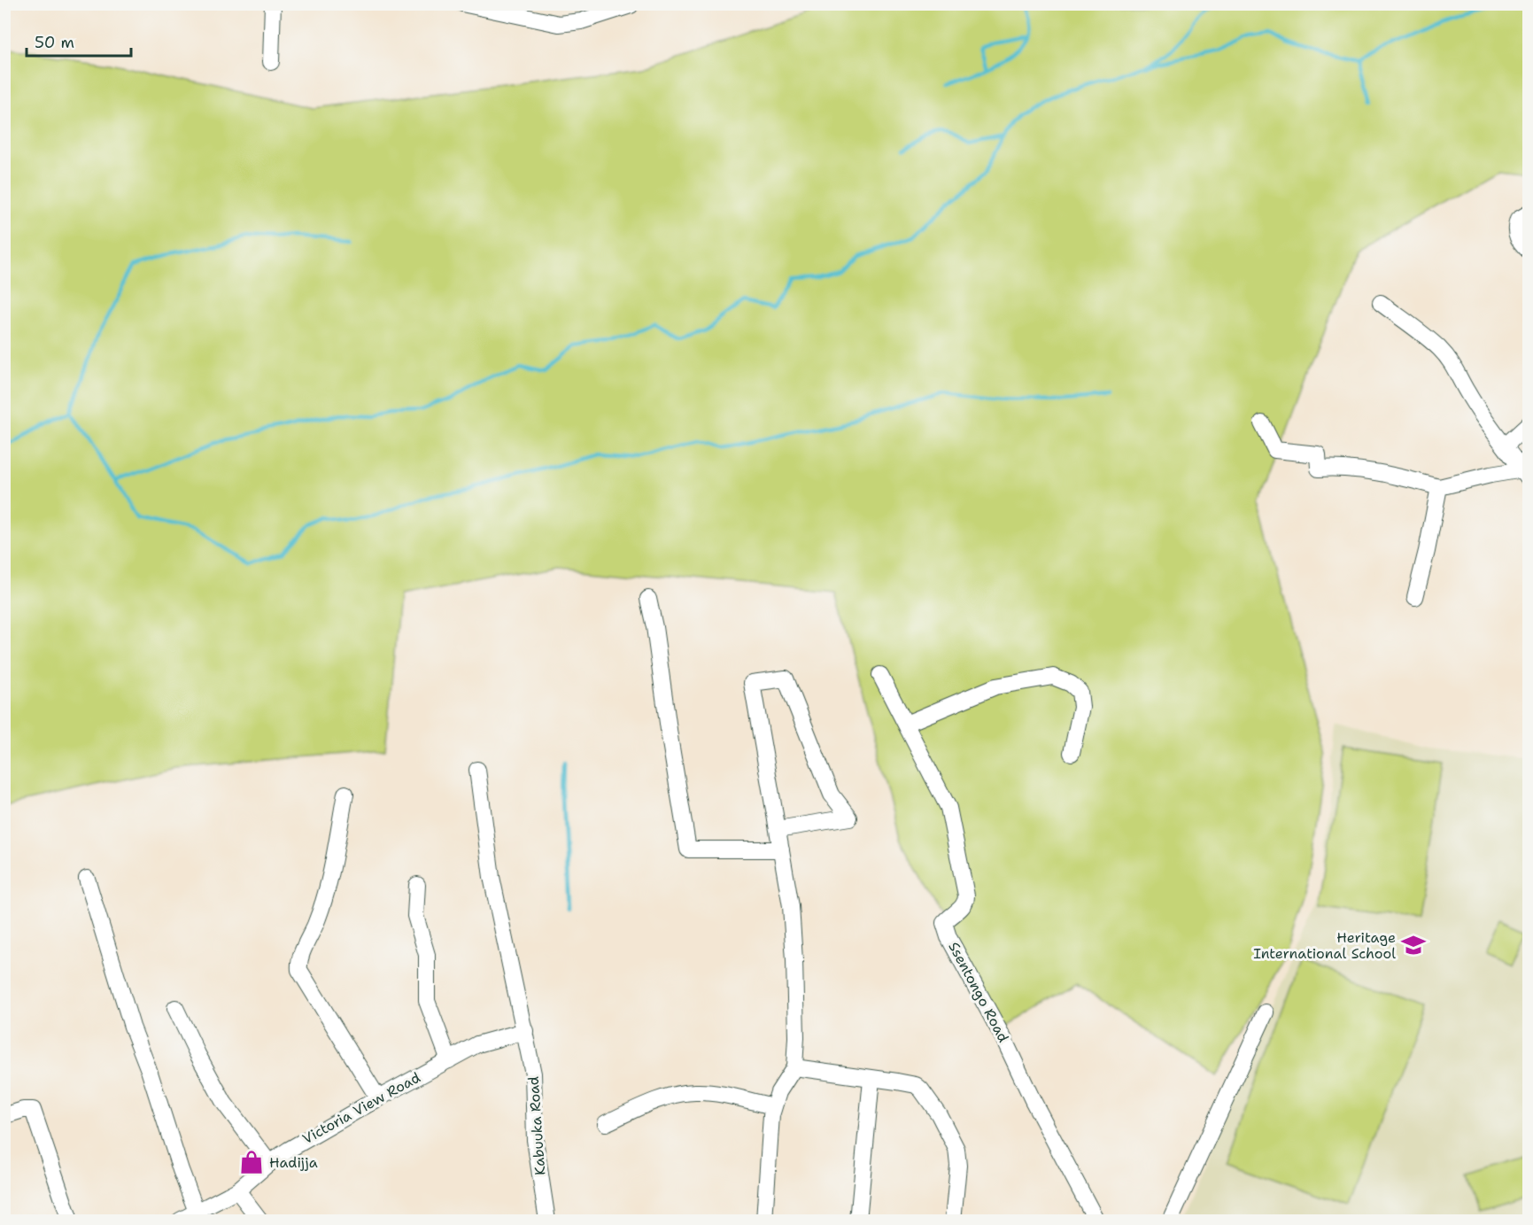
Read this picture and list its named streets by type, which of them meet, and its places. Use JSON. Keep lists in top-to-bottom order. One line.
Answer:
{"streets":{"street":["Ssentongo Road","Victoria View Road","Kabuuka Road"]},"crossings":[["Victoria View Road","Kabuuka Road"]],"places":{"school or university":["Heritage International School"],"shop":["Hadijja"]},"scale_bar":"50 m"}
